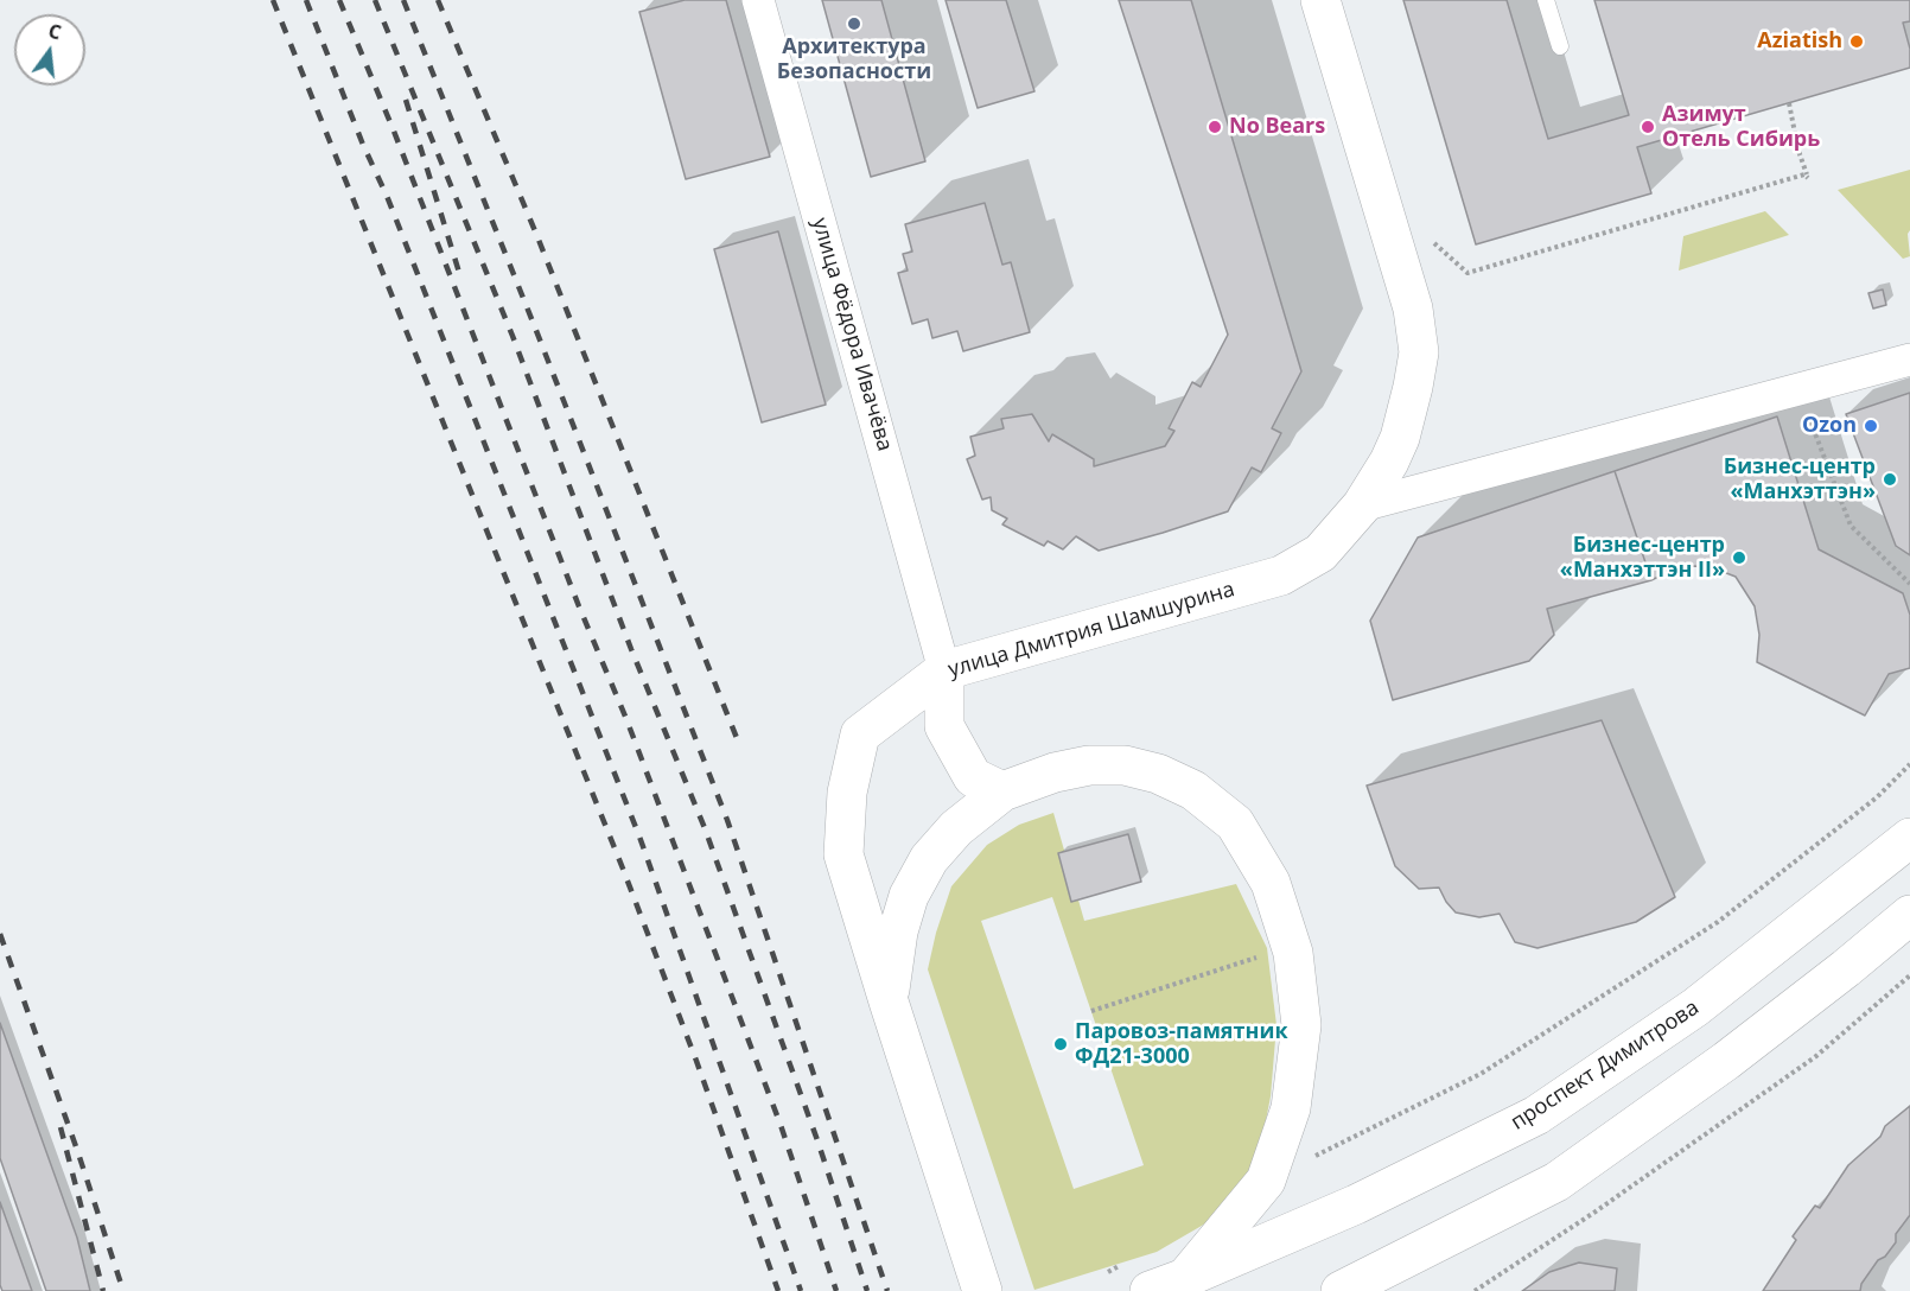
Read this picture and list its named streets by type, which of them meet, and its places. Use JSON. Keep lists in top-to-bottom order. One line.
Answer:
{"streets":{"street":["улица Фёдора Ивачёва","улица Дмитрия Шамшурина","проспект Димитрова"]},"crossings":[["улица Фёдора Ивачёва","улица Дмитрия Шамшурина"]],"places":["Архитектура Безопасности","Aziatish","No Bears","Азимут Отель Сибирь","Ozon","Бизнес-центр «Манхэттэн»","Бизнес-центр «Манхэттэн II»","Паровоз-памятник ФД21-3000"],"north":"top"}
